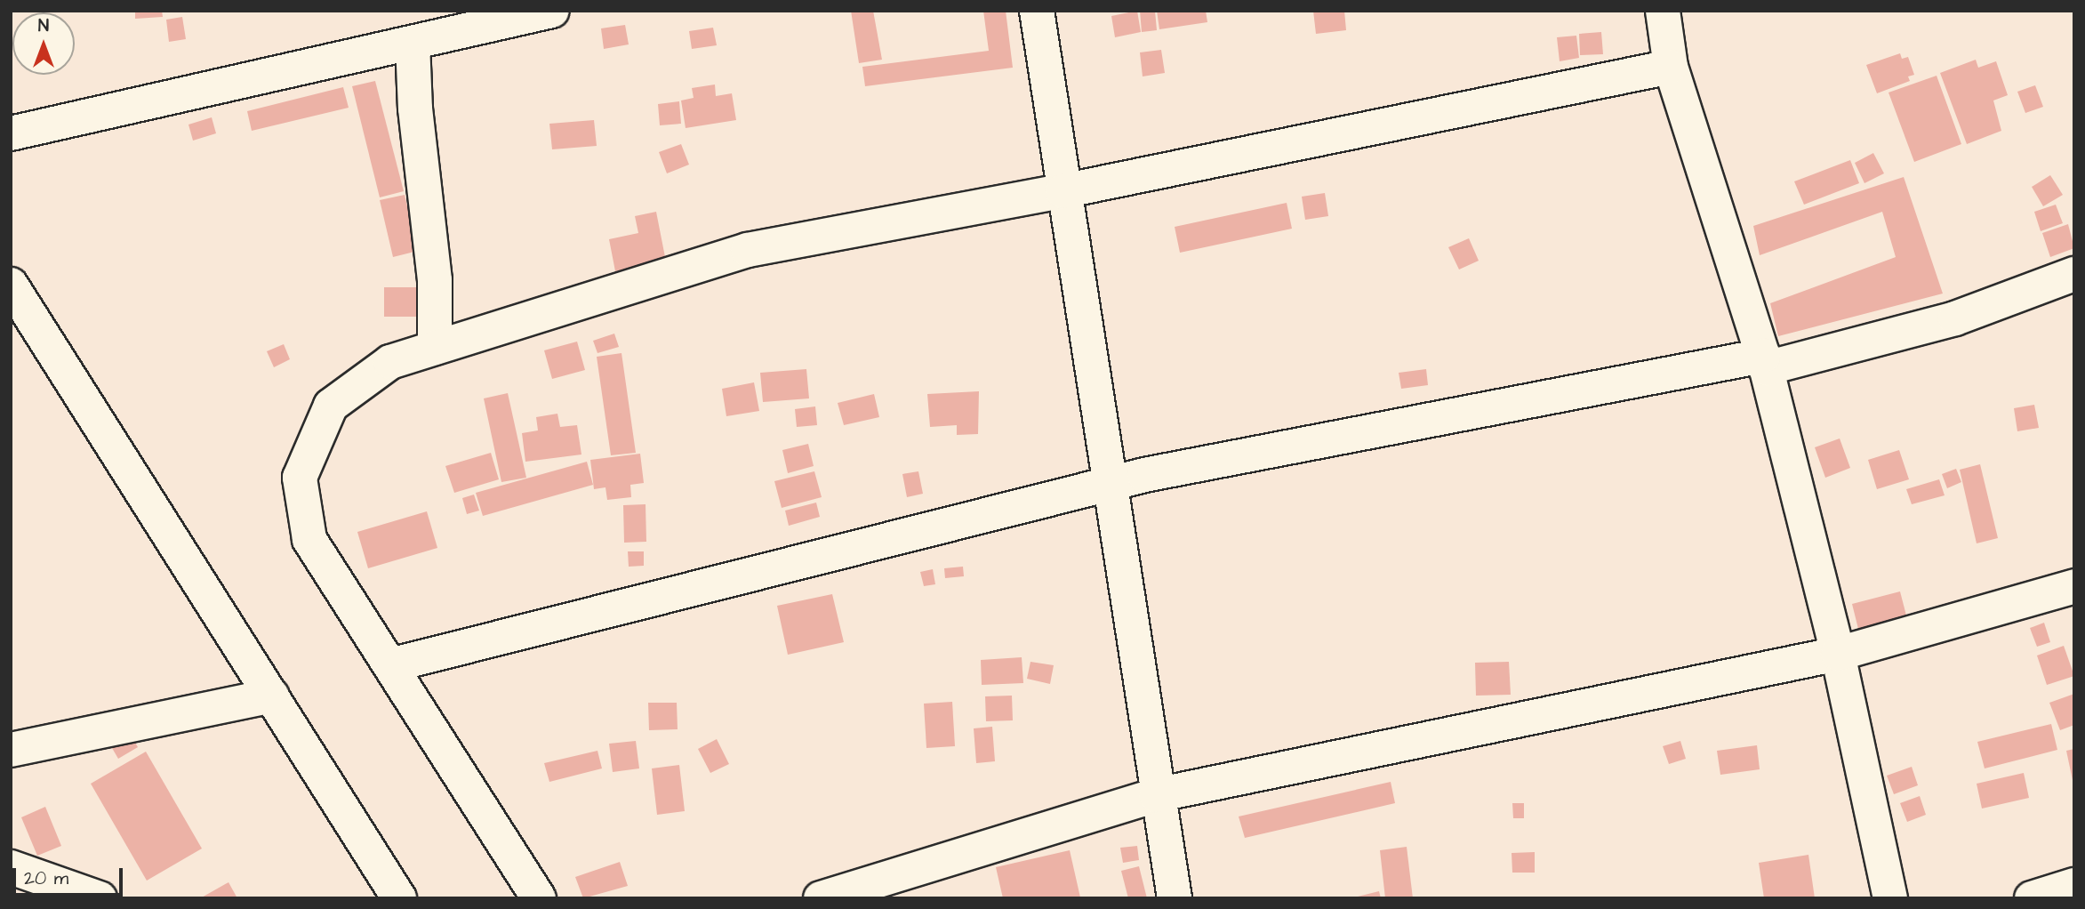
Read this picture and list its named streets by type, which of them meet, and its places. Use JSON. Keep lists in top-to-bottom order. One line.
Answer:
{"scale_bar":"20 m","north":"top"}
